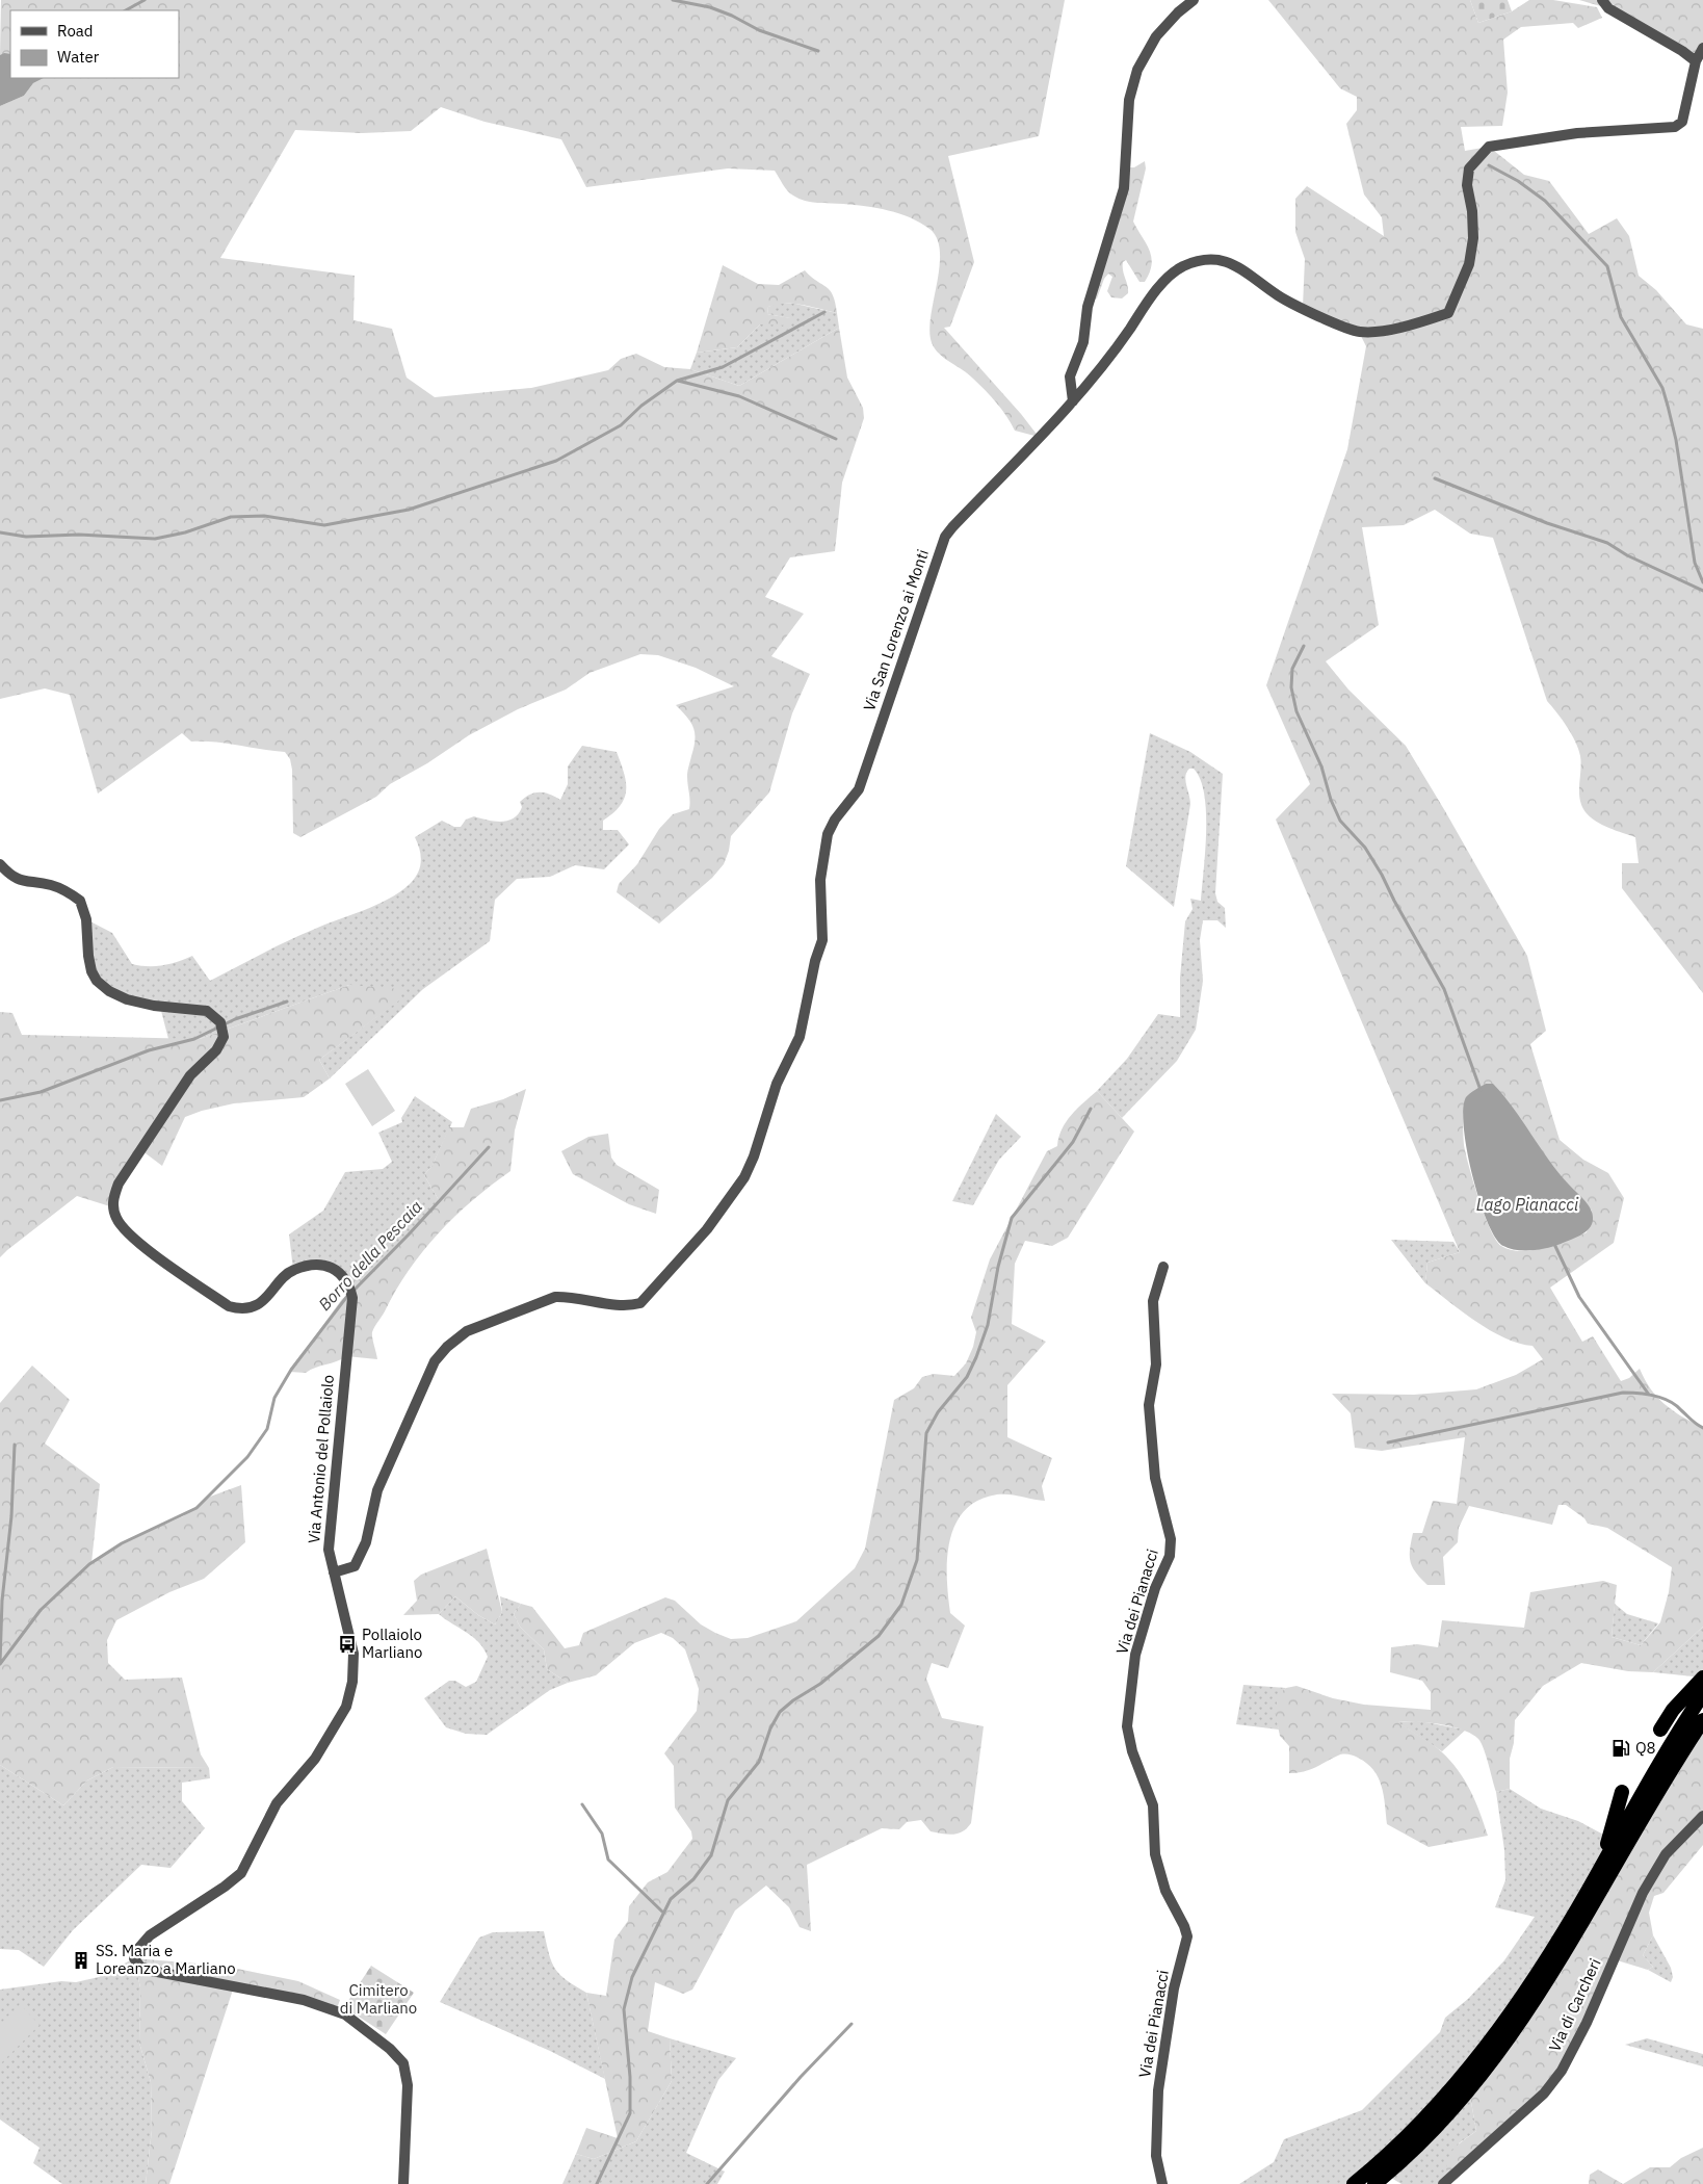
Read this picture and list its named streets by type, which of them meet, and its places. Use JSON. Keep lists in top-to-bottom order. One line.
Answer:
{"streets":{"street":["Via San Lorenzo ai Monti","Via Antonio del Pollaiolo","Via dei Pianacci","Via di Carcheri"]},"crossings":[["Via San Lorenzo ai Monti","Via Antonio del Pollaiolo"]],"water":["Lago Pianacci","Borro della Pescaia"],"parks":["Cimitero di Marliano"],"places":{"bus stop":["Pollaiolo Marliano"],"fuel station":["Q8"],"building":["SS. Maria e Loreanzo a Marliano"]},"legend":["Road","Water"]}
